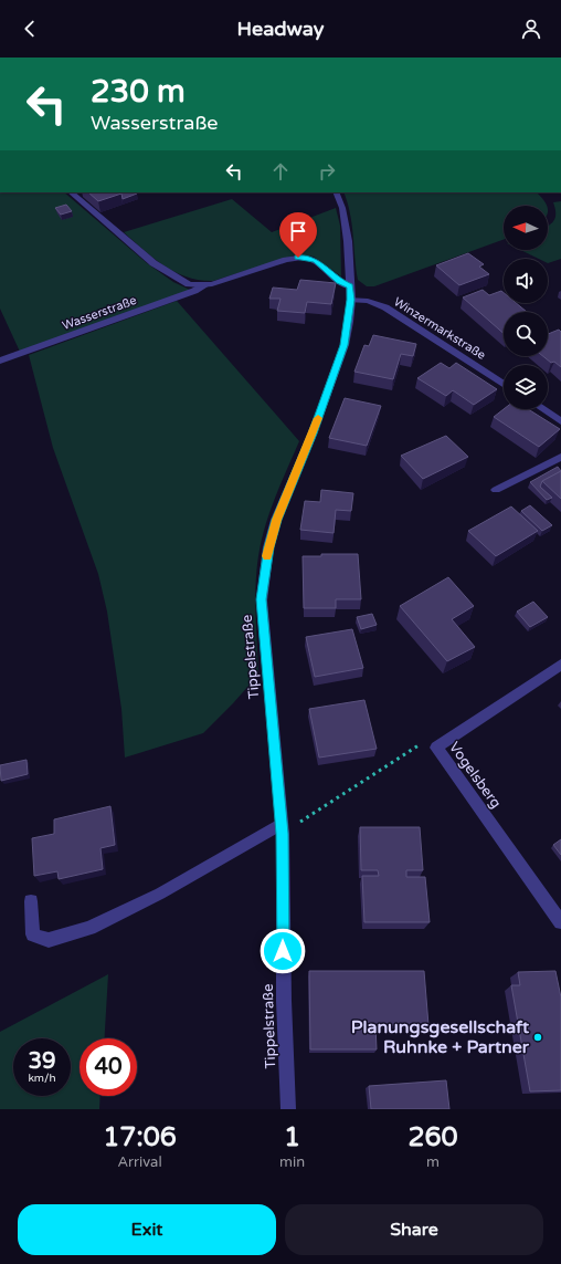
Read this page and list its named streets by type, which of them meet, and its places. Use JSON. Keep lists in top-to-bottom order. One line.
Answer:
{"streets":{"street":["Wasserstraße","Winzermarkstraße","Tippelstraße","Vogelsberg"]},"crossings":[["Wasserstraße","Tippelstraße"],["Winzermarkstraße","Tippelstraße"]],"places":["Planungsgesellschaft Ruhnke + Partner"],"north":"left","page":{"header":"Headway","turn":["230 m","Wasserstraße"],"speed":"39 km/h","limit":"40","eta":["17:06","Arrival","1","min","260","m"],"buttons":["Exit","Share"]}}
